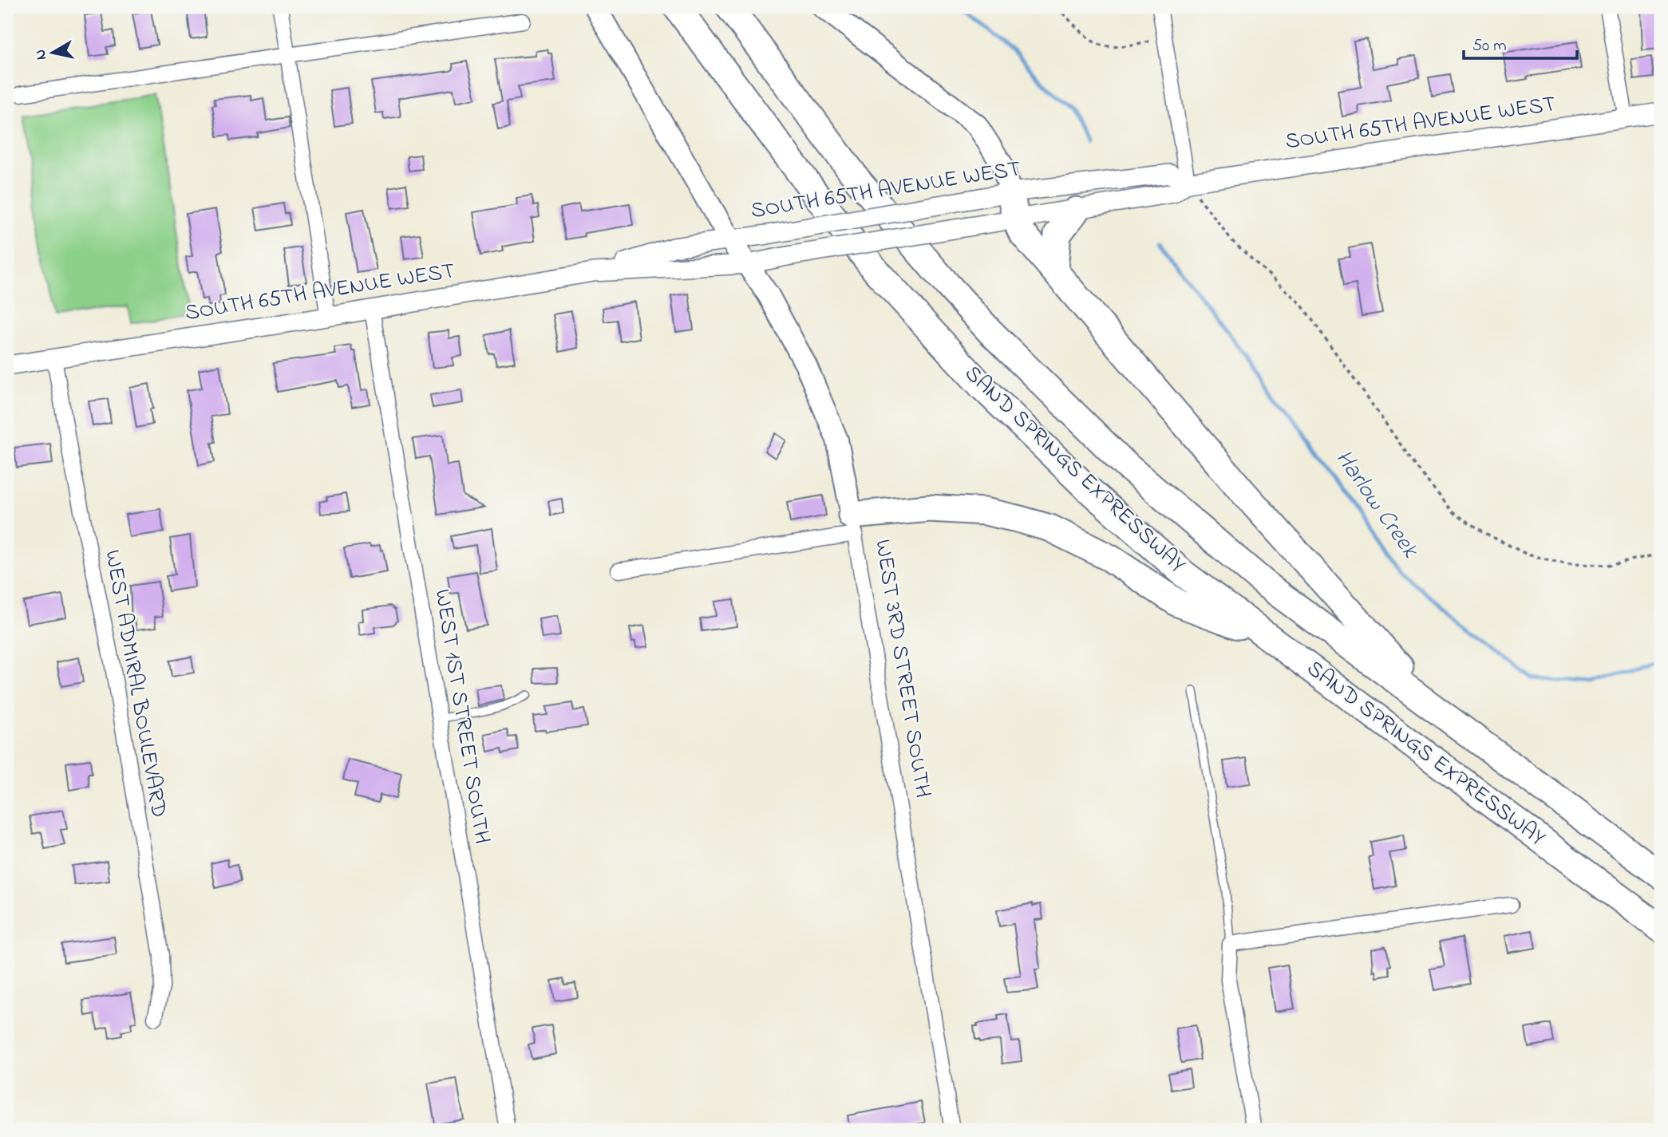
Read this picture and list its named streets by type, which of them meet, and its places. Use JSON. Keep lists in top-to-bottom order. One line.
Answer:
{"streets":{"highway":["SAND SPRINGS EXPRESSWAY"],"main road":["WEST 3RD STREET SOUTH"],"street":["SOUTH 65TH AVENUE WEST","WEST ADMIRAL BOULEVARD","WEST 1ST STREET SOUTH"]},"crossings":[["SOUTH 65TH AVENUE WEST","WEST 3RD STREET SOUTH"],["SOUTH 65TH AVENUE WEST","WEST ADMIRAL BOULEVARD"],["SOUTH 65TH AVENUE WEST","WEST 1ST STREET SOUTH"]],"water":["Harlow Creek"],"scale_bar":"50 m","north":"left"}
